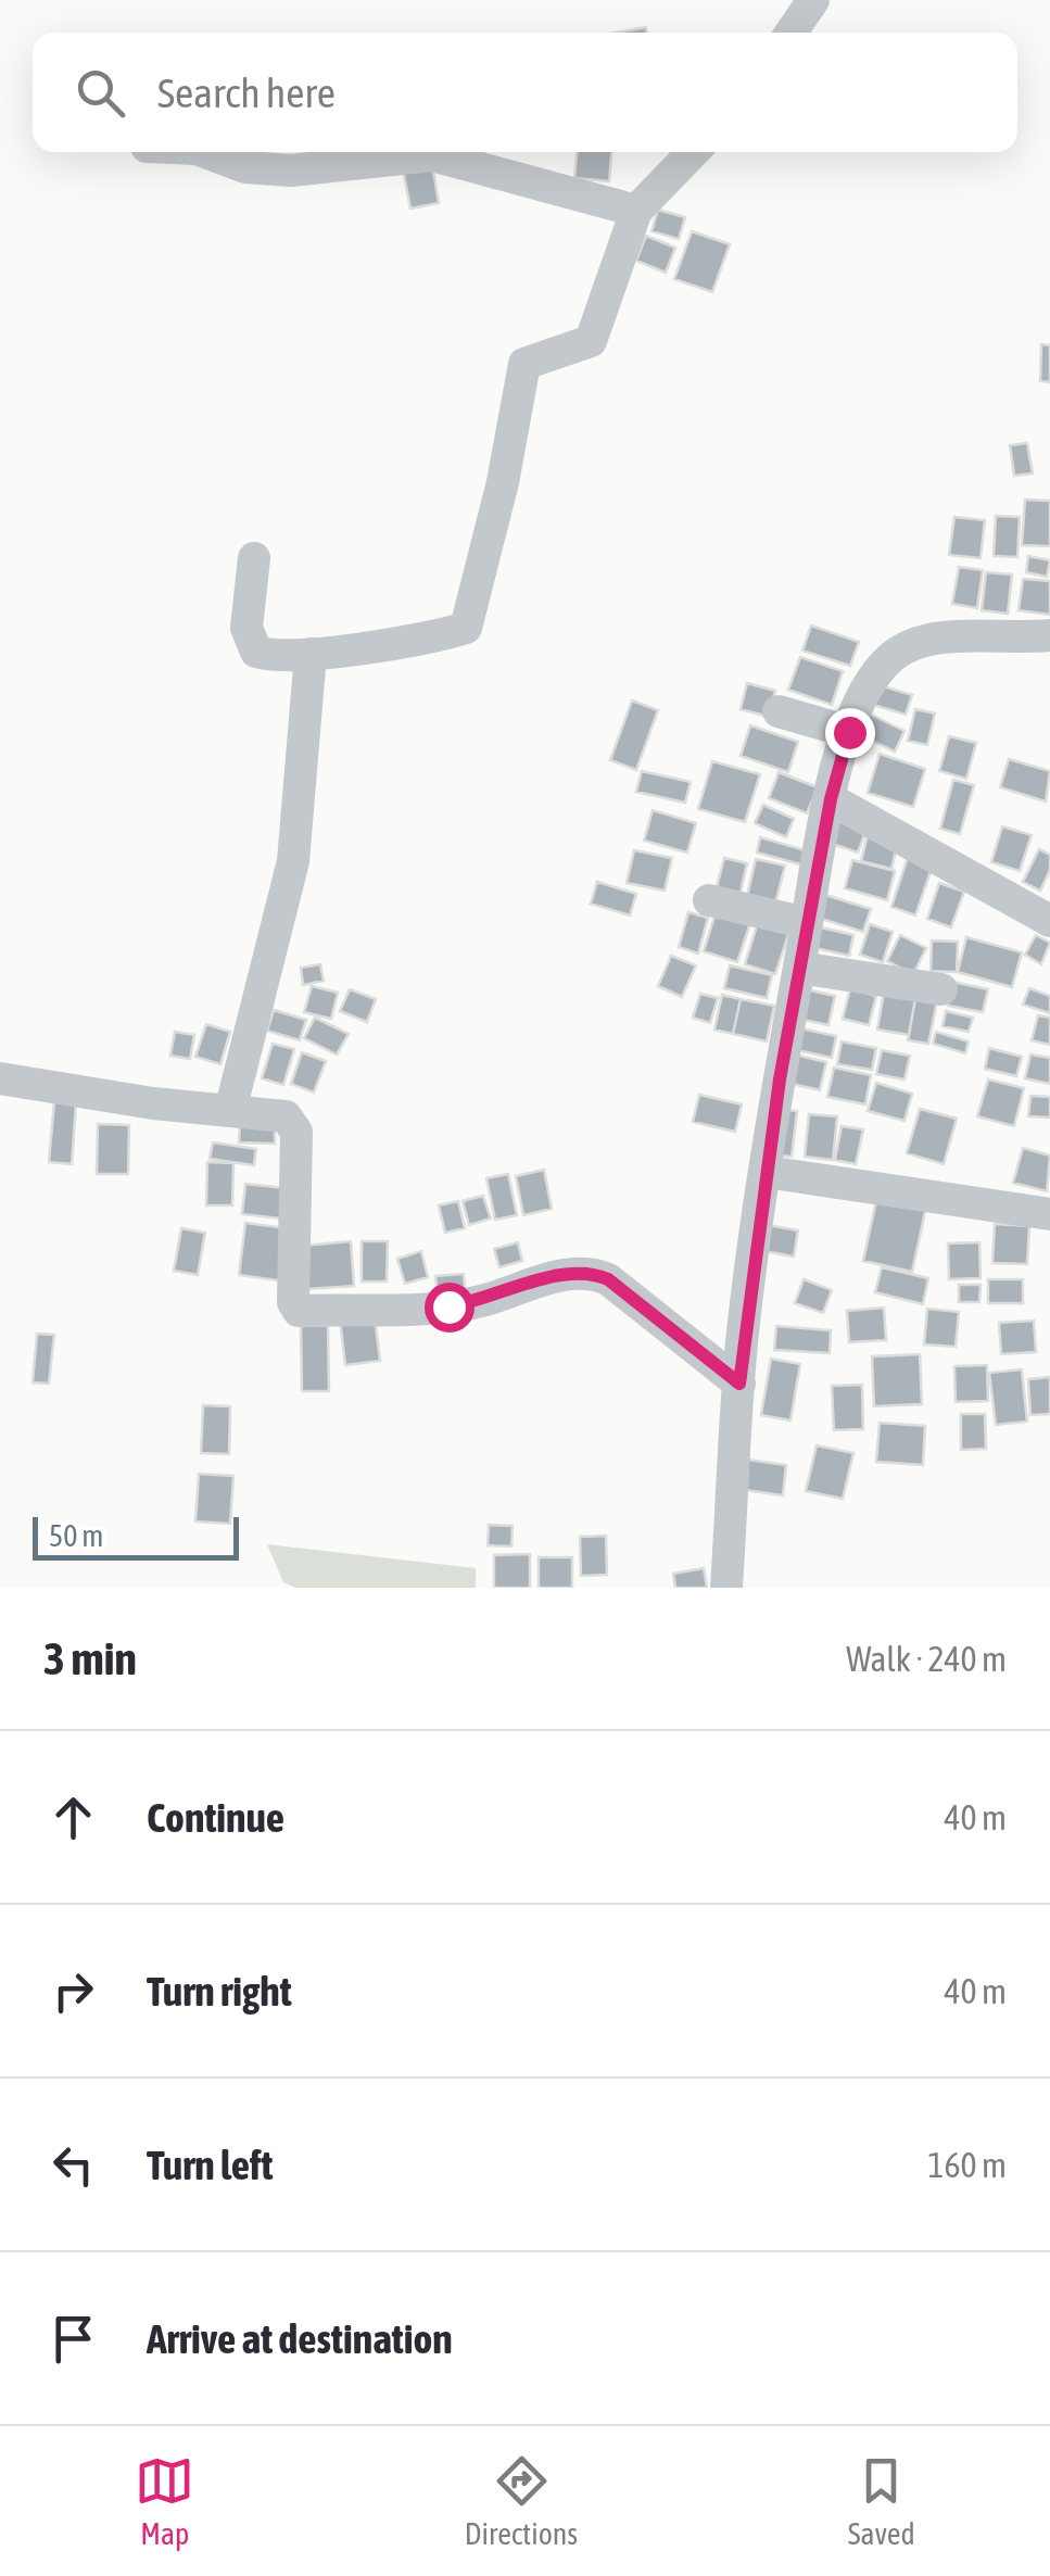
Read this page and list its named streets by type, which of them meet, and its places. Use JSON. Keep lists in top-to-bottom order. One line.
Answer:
{"scale_bar":"50 m","page":{"search":"Search here","scale":"50 m","heading":["3 min","Walk · 240 m"],"list":[["Continue","40 m"],["Turn right","40 m"],["Turn left","160 m"],"Arrive at destination"],"nav":["Map","Directions","Saved"]}}
